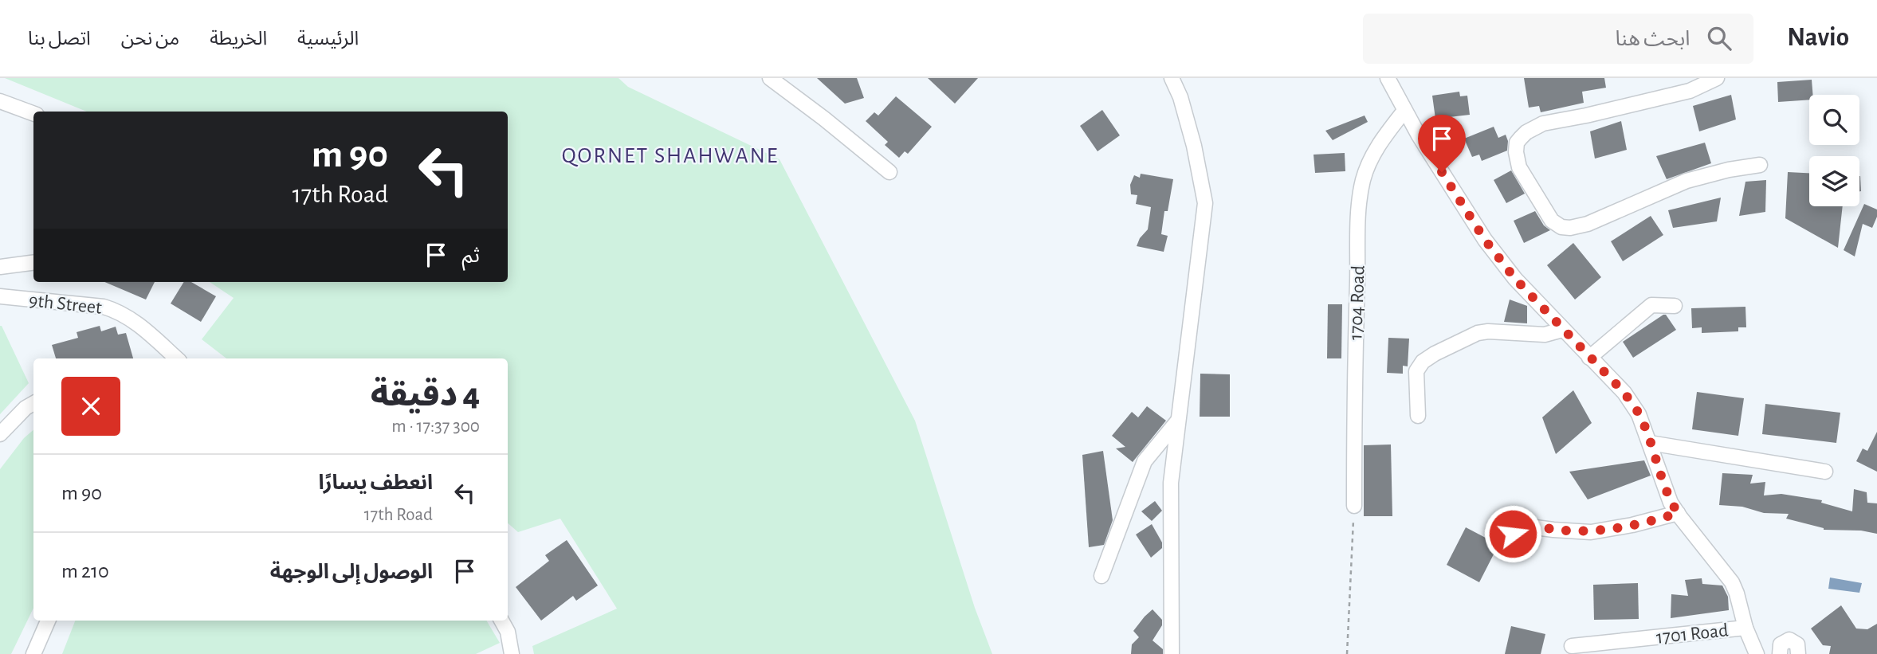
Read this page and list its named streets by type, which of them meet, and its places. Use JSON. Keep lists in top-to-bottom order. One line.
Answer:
{"streets":{"street":["1704 Road","9th Street","1701 Road"]},"districts":["QORNET SHAHWANE"],"page":{"header":"Navio","search":"ابحث هنا","nav":["الرئيسية","الخريطة","من نحن","اتصل بنا"],"turn":["90 m","17th Road"],"then":"ثم","heading":["4 دقيقة","300 m · 17:37"],"list":[{"name":"انعطف يسارًا","note":"17th Road","value":"90 m"},{"name":"الوصول إلى الوجهة","value":"210 m"}]}}
